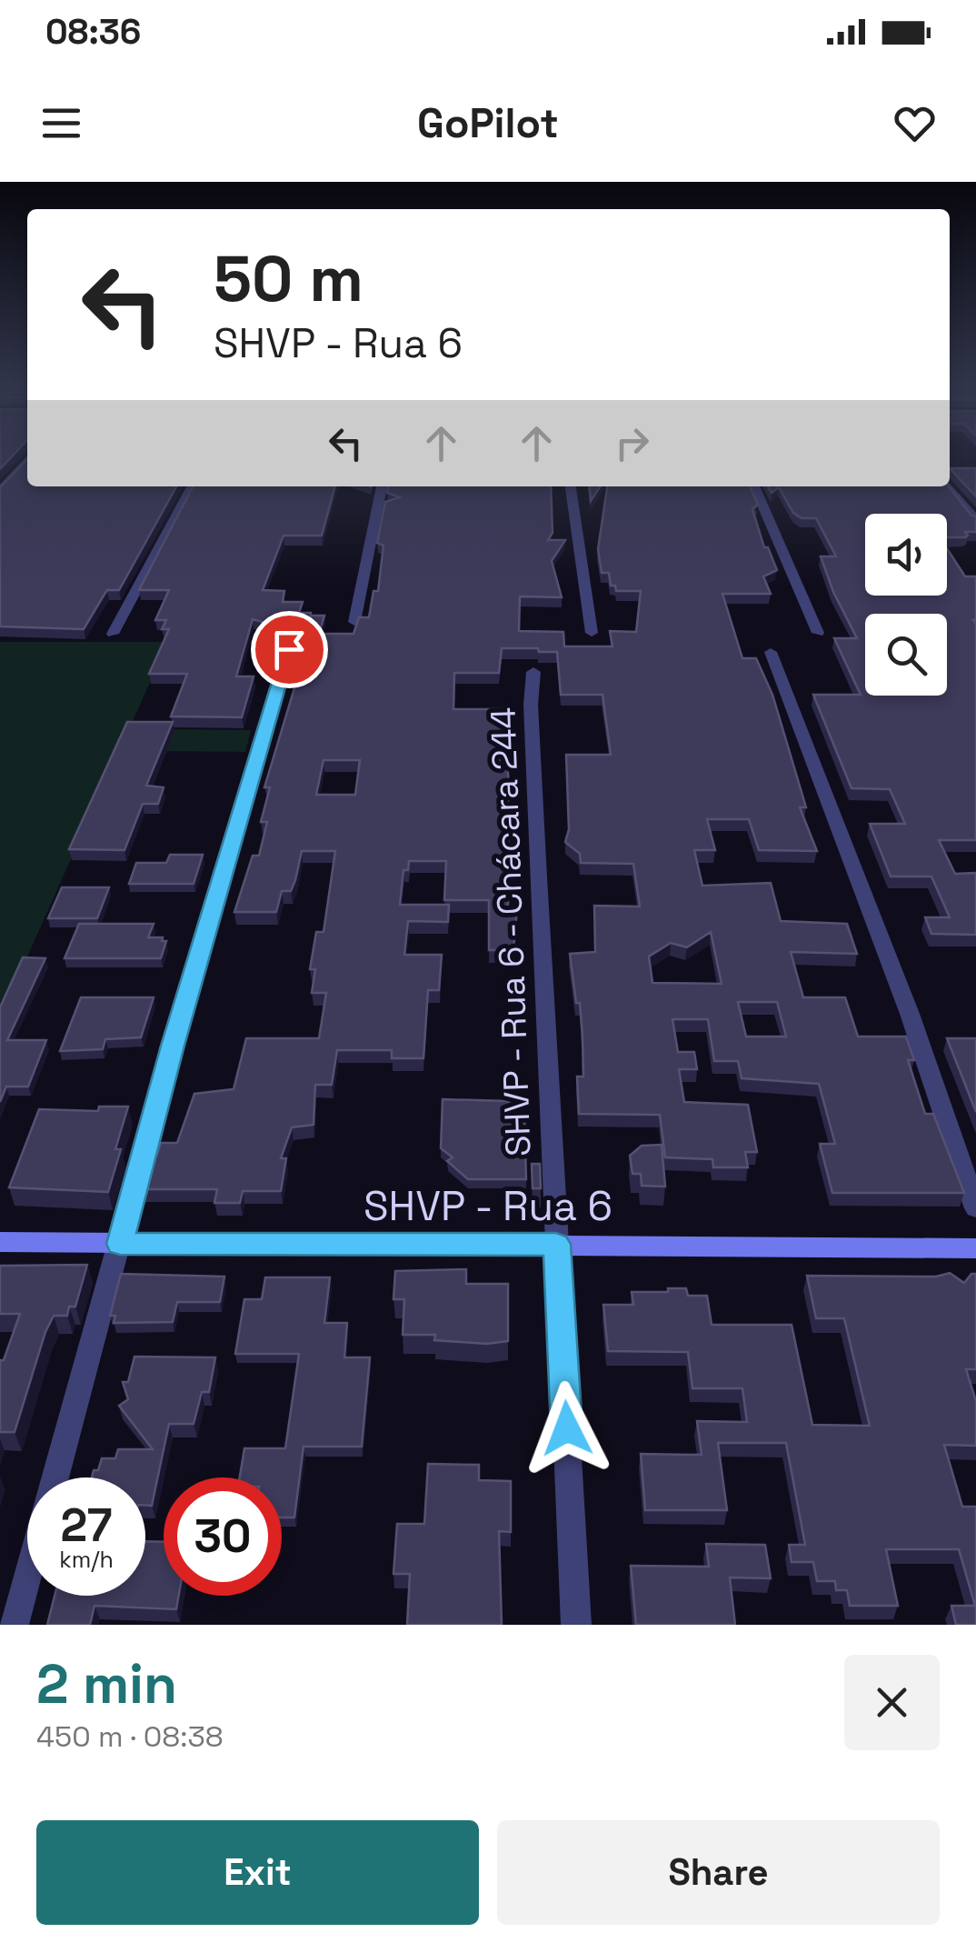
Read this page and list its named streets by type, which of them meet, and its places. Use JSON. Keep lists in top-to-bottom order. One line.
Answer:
{"streets":{"street":["SHVP - Rua 6 - Chácara 244","SHVP - Rua 6"]},"crossings":[["SHVP - Rua 6 - Chácara 244","SHVP - Rua 6"]],"page":{"status":"08:36","header":"GoPilot","turn":["50 m","SHVP - Rua 6"],"speed":"27 km/h","limit":"30","heading":["2 min","450 m · 08:38"],"buttons":["Exit","Share"]}}
